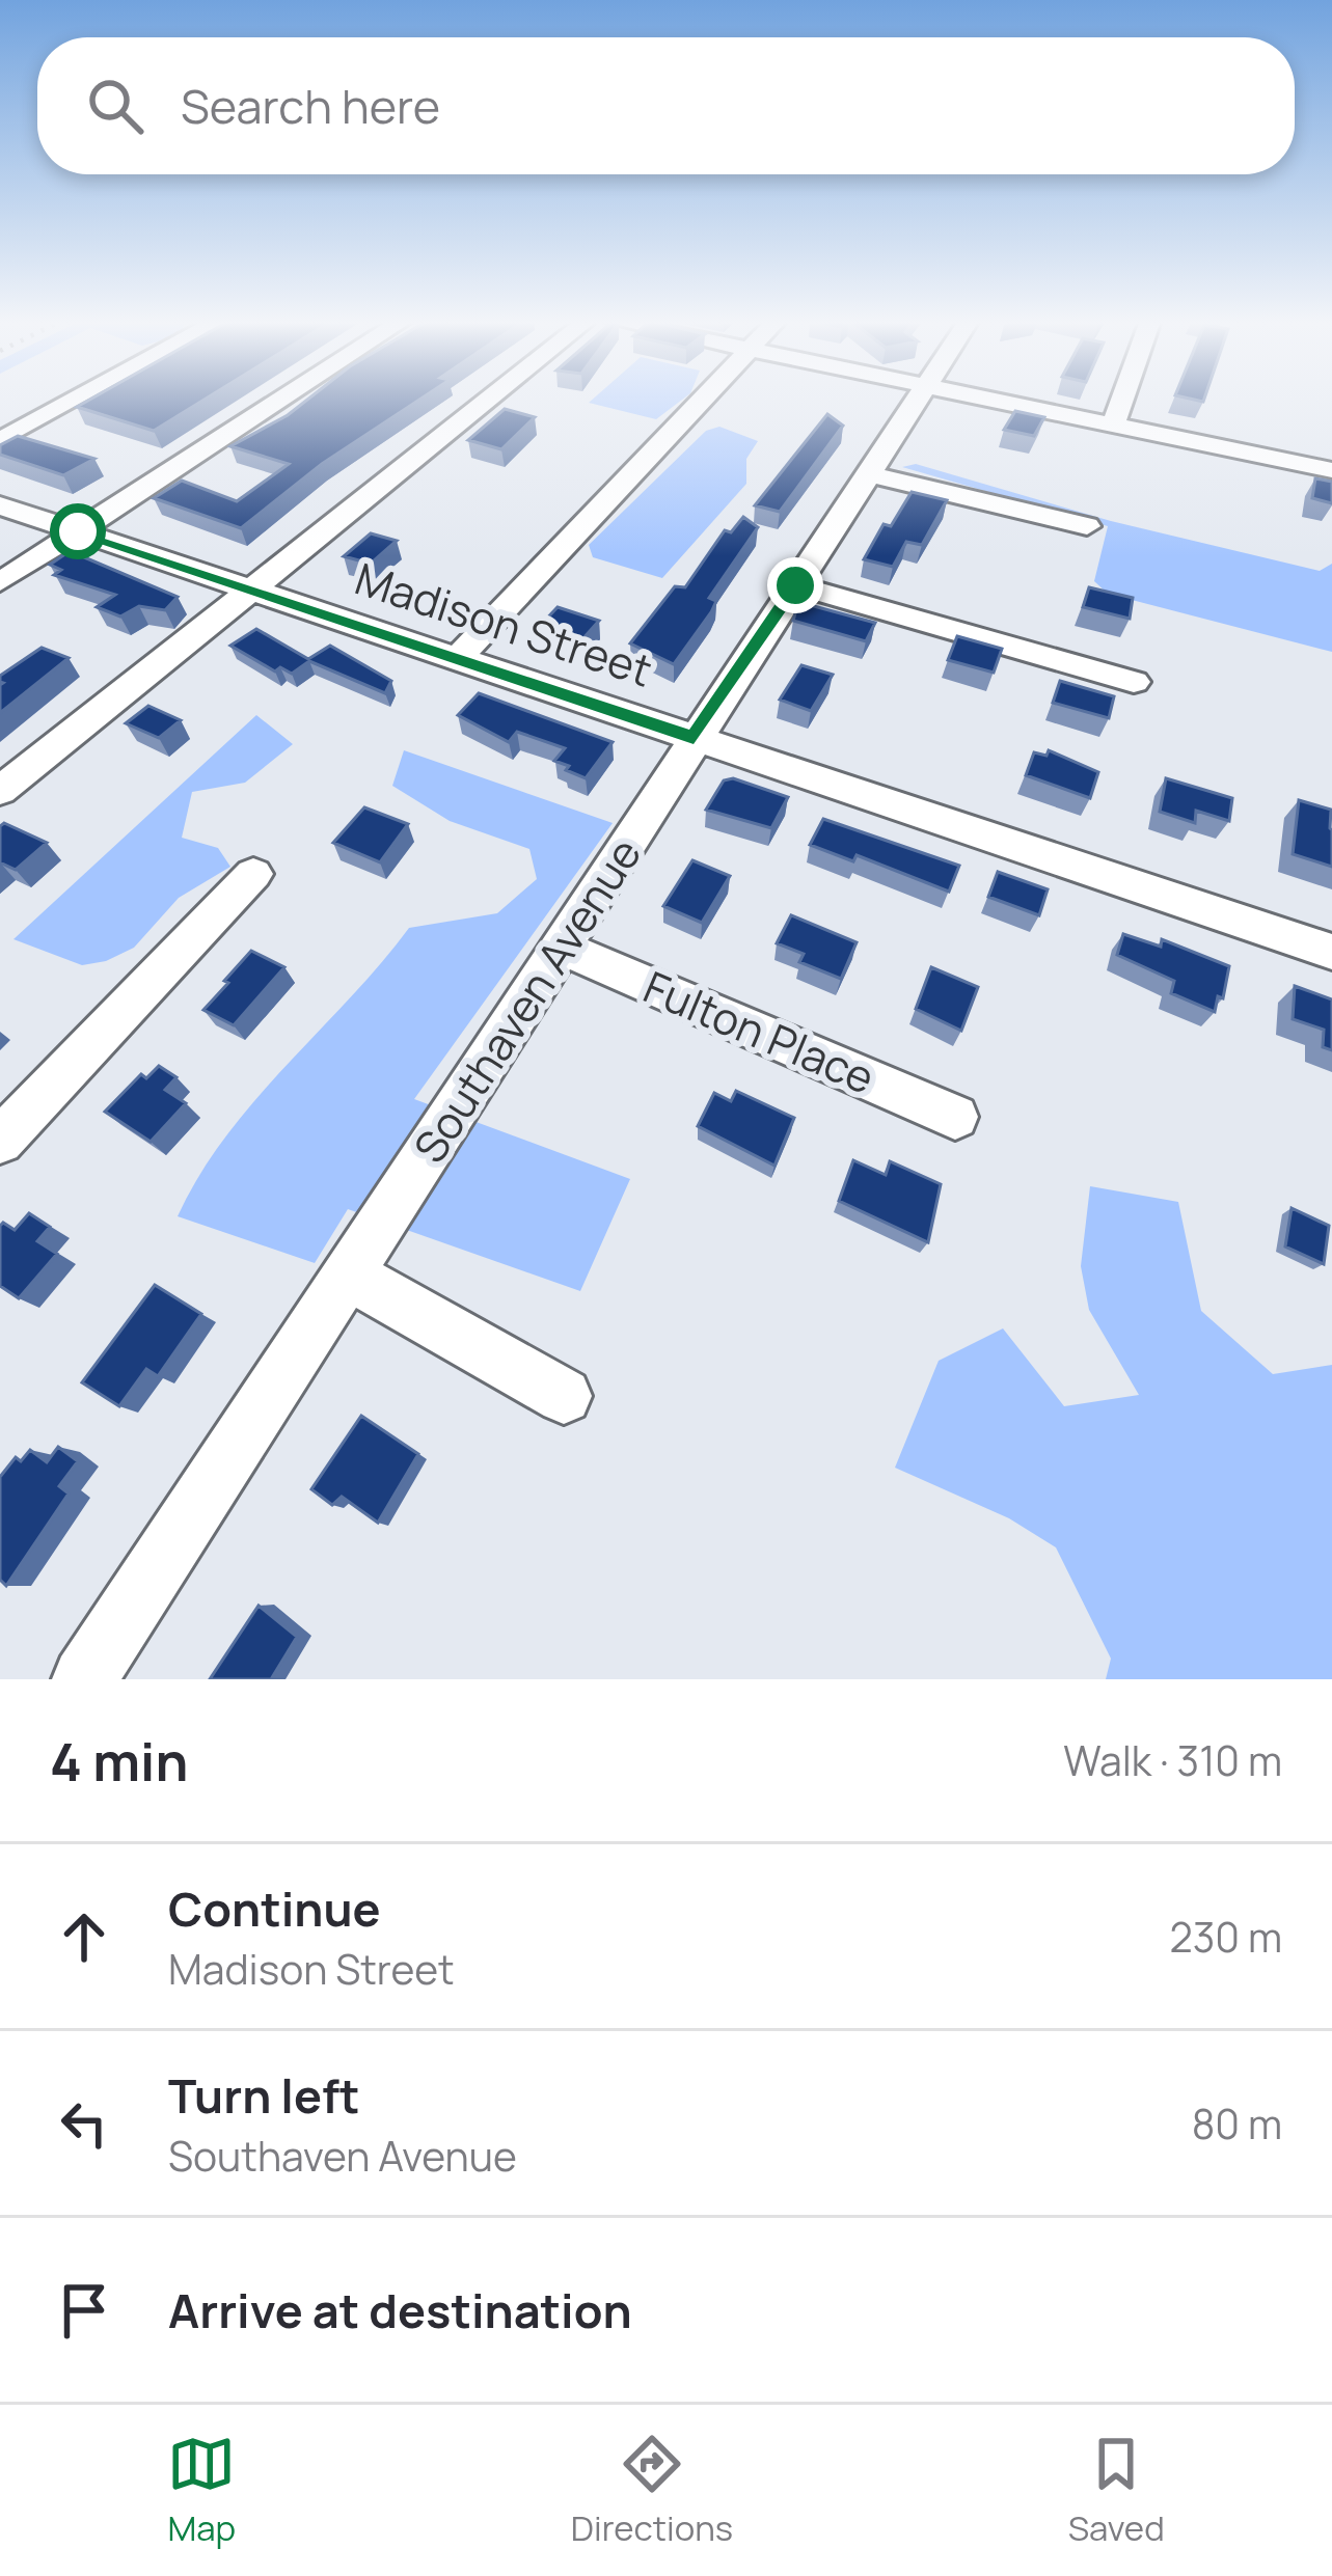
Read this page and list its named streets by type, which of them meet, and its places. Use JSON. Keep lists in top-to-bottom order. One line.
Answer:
{"streets":{"street":["Madison Street","Southaven Avenue","Fulton Place"]},"crossings":[["Madison Street","Southaven Avenue"],["Southaven Avenue","Fulton Place"]],"page":{"search":"Search here","heading":["4 min","Walk · 310 m"],"list":[["Continue","Madison Street","230 m"],["Turn left","Southaven Avenue","80 m"],"Arrive at destination"],"nav":["Map","Directions","Saved"]}}
